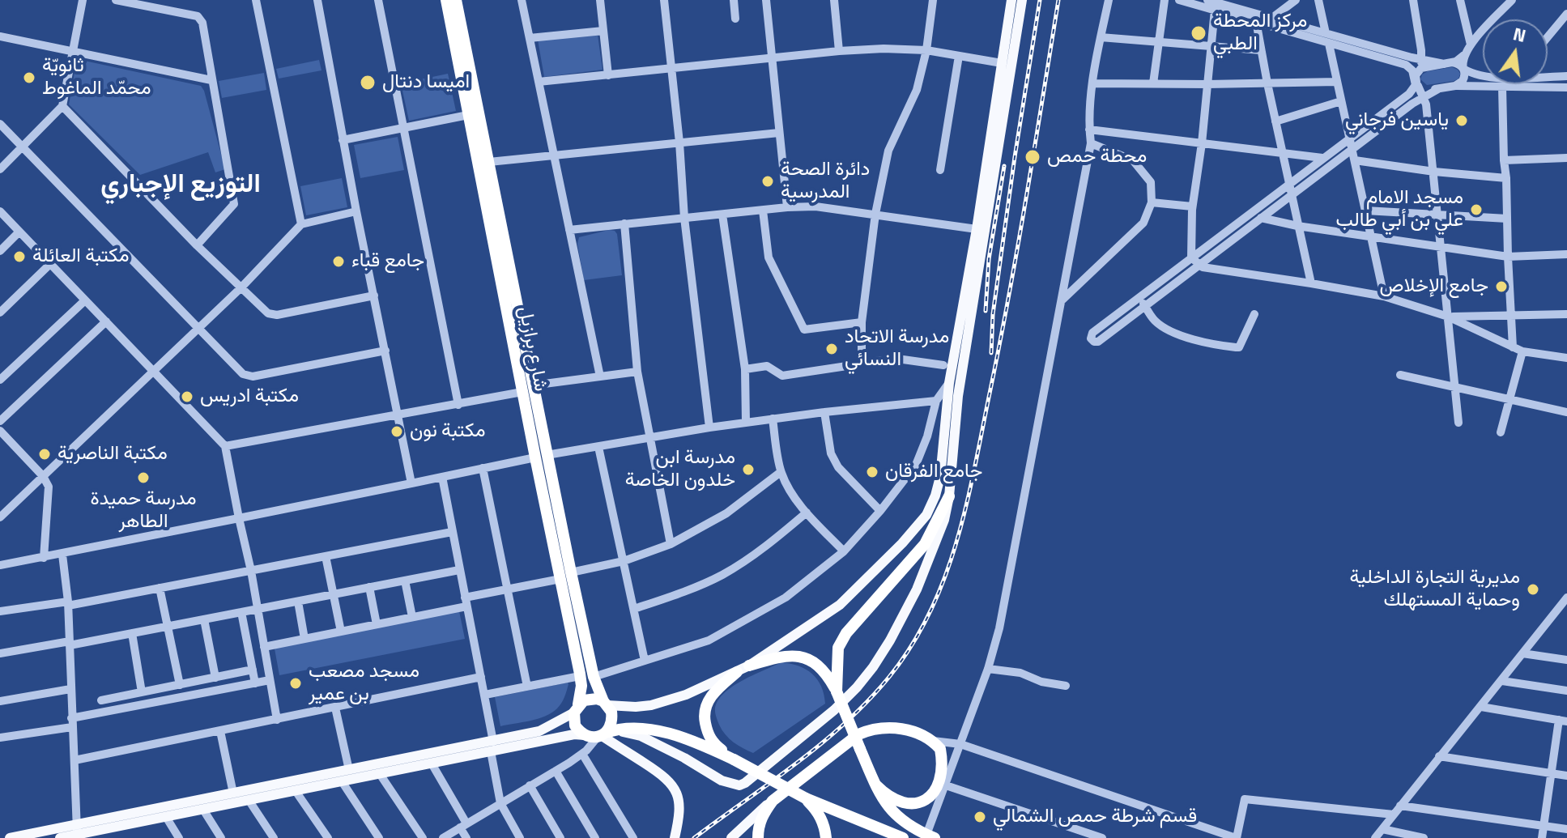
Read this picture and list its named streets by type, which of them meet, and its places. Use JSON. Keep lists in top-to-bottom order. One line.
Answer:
{"streets":{"highway":["شارع برازيل"]},"districts":["التوزيع الإجباري"],"places":["مركز المحطة الطبي","ثانويّة محمّد الماغوط","اميسا دنتال","ياسين فرجاني","محطة حمص","دائرة الصحة المدرسية","مسجد الامام علي بن أبي طالب","مكتبة العائلة","جامع قباء","جامع الإخلاص","مدرسة الاتحاد النسائي","مكتبة ادريس","مكتبة نون","مكتبة الناصرية","مدرسة ابن خلدون الخاصة","جامع الفرقان","مدرسة حميدة الطاهر","مديرية التجارة الداخلية وحماية المستهلك","مسجد مصعب بن عمير","قسم شرطة حمص الشمالي"],"north":"top"}
